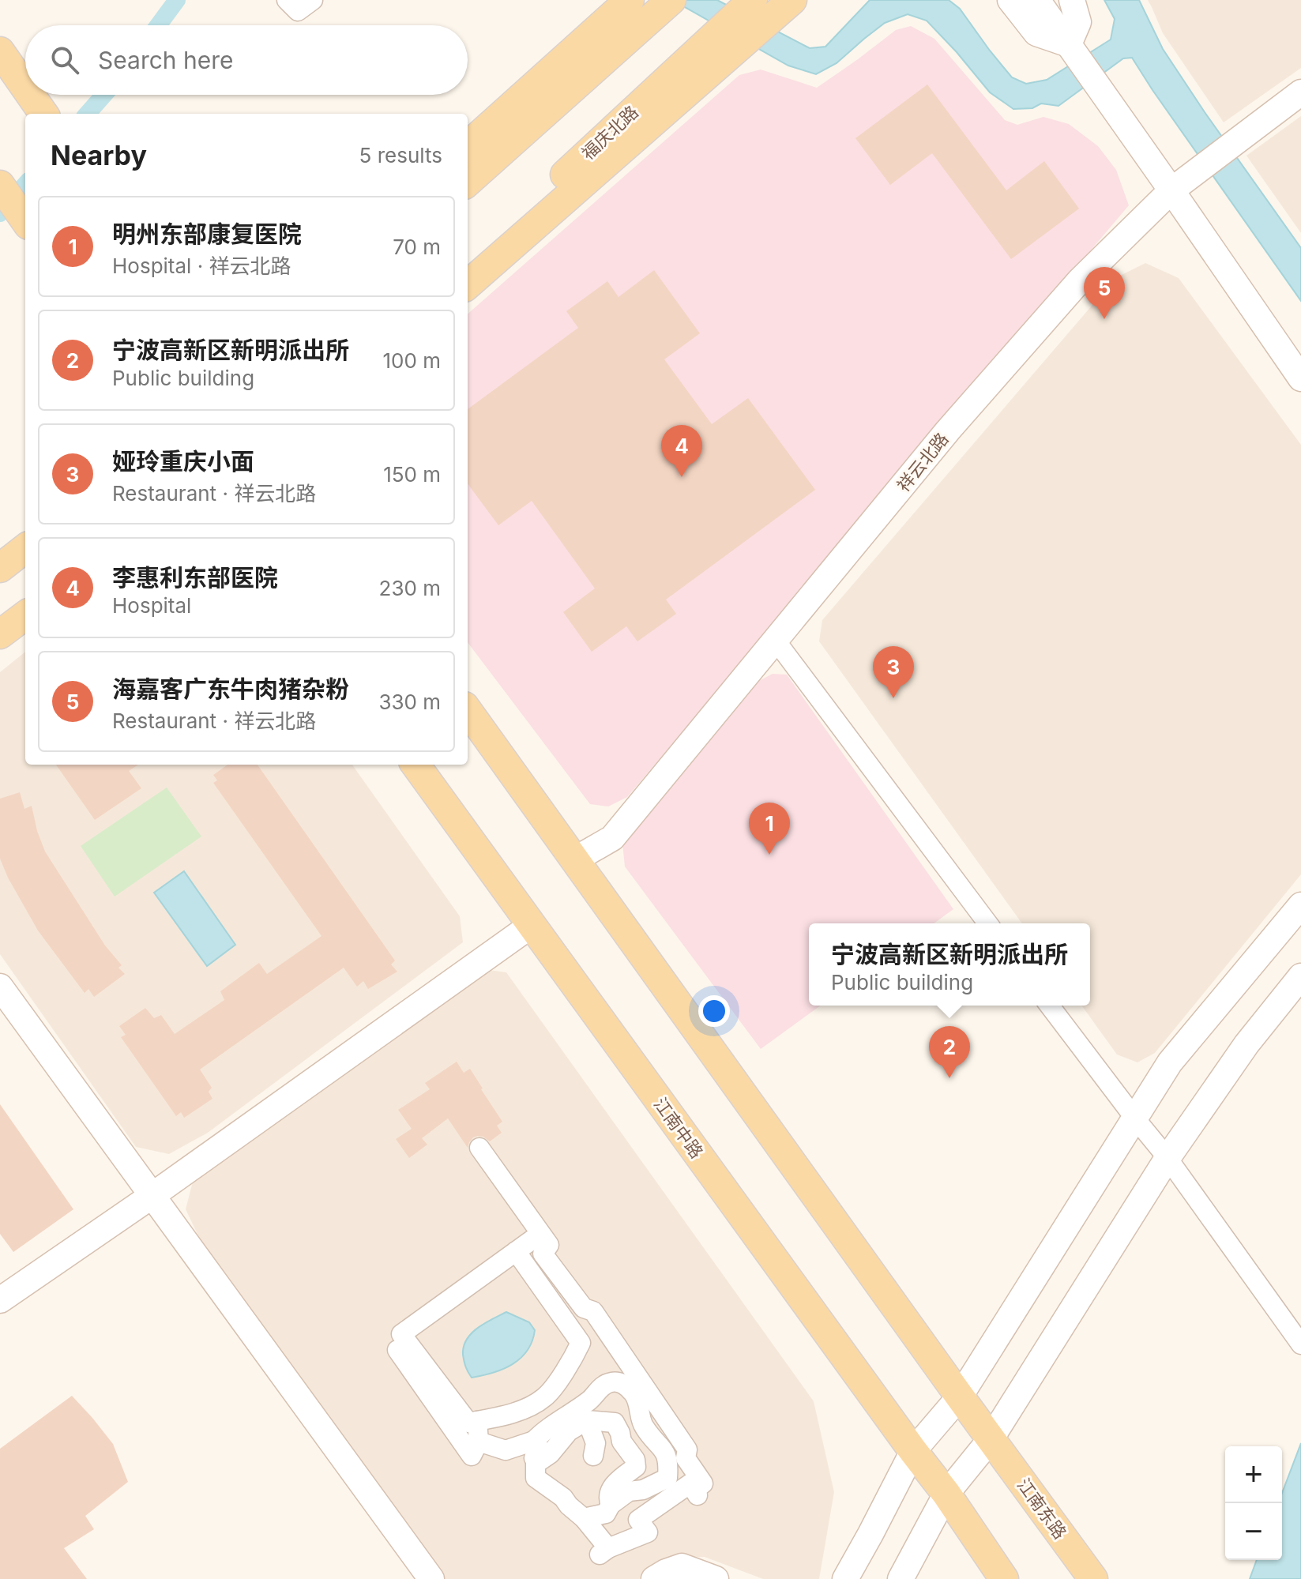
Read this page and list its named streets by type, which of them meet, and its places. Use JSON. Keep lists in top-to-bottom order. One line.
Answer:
{"streets":{"main road":["福庆北路","江南中路","江南东路"],"street":["祥云北路"]},"page":{"search":"Search here","heading":["Nearby","5 results"],"list":[{"mark":"1","name":"明州东部康复医院","note":"Hospital · 祥云北路","value":"70 m"},{"mark":"2","name":"宁波高新区新明派出所","note":"Public building","value":"100 m"},{"mark":"3","name":"娅玲重庆小面","note":"Restaurant · 祥云北路","value":"150 m"},{"mark":"4","name":"李惠利东部医院","note":"Hospital","value":"230 m"},{"mark":"5","name":"海嘉客广东牛肉猪杂粉","note":"Restaurant · 祥云北路","value":"330 m"}],"pins":["5","4","3","1","2"],"popup":["宁波高新区新明派出所","Public building"],"map_buttons":["+","−"]}}
